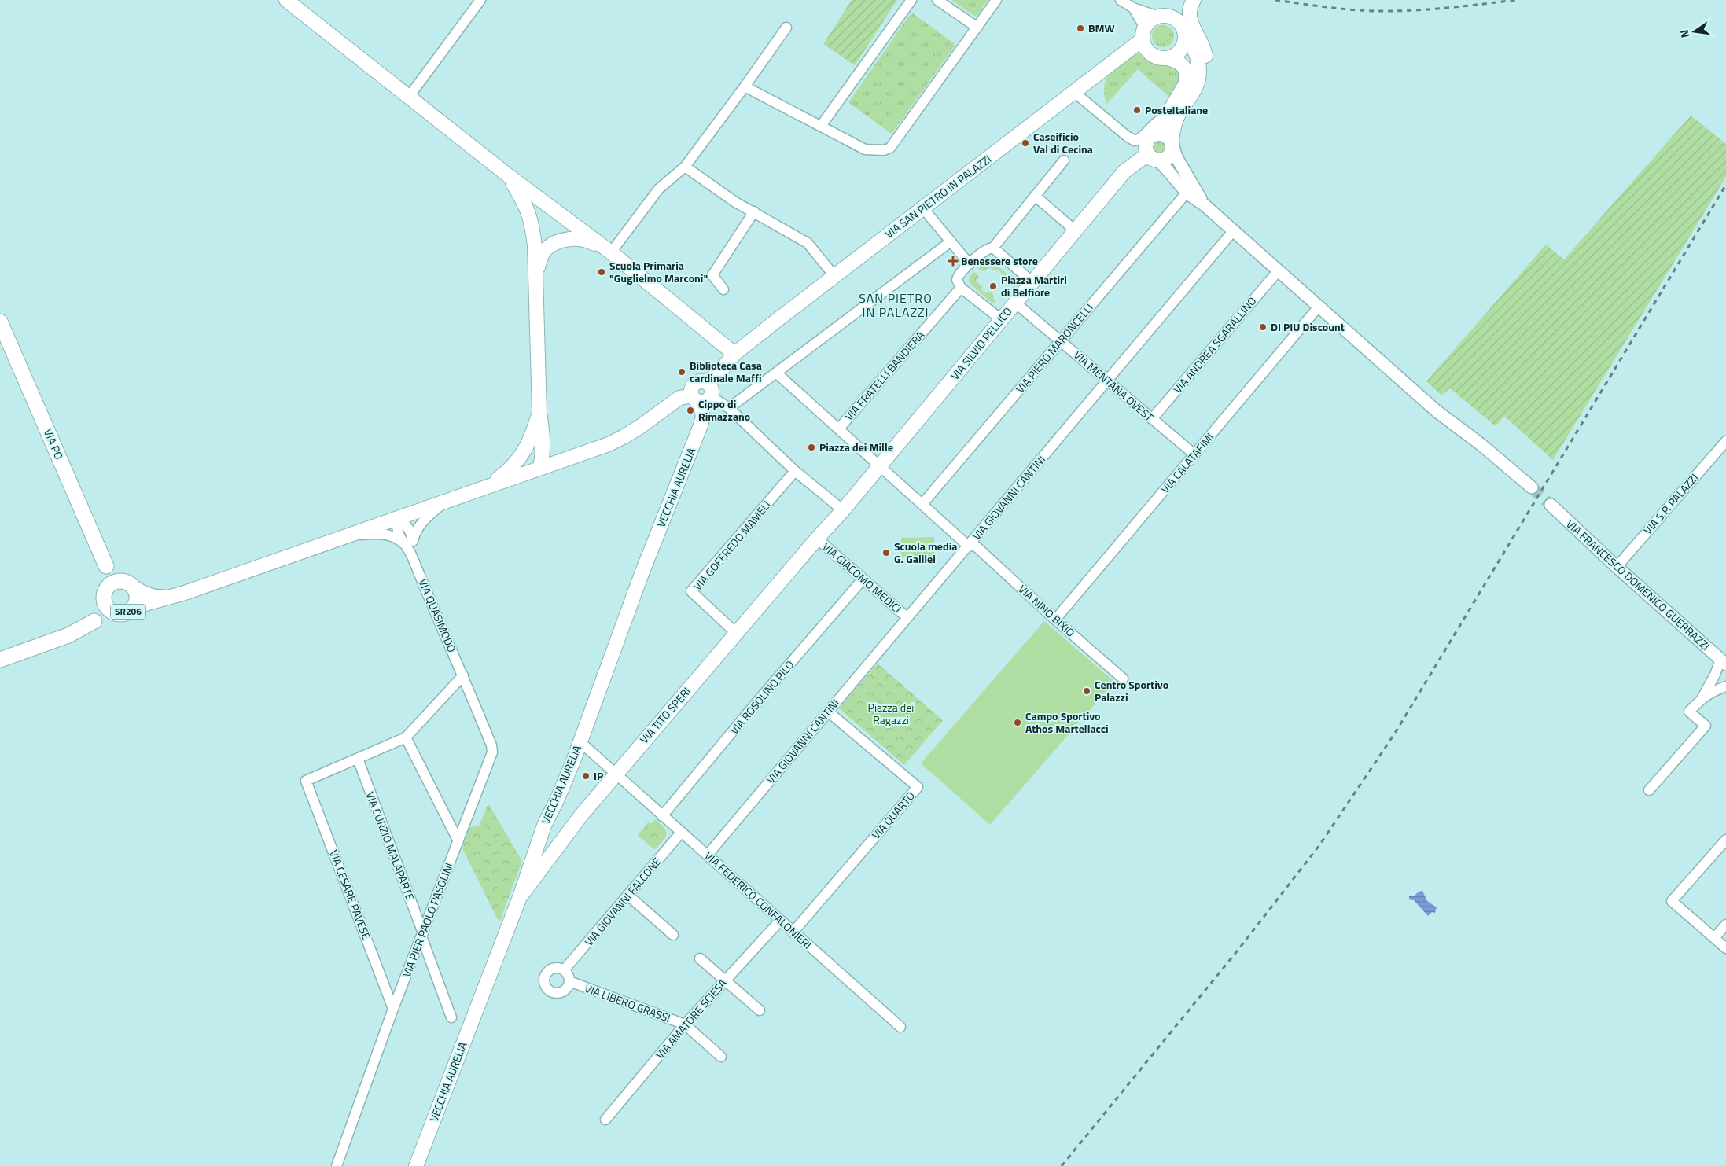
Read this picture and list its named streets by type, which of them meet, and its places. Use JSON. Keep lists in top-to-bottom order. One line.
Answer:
{"streets":{"main road":["VIA SAN PIETRO IN PALAZZI","VIA SILVIO PELLICO","VIA PO","VECCHIA AURELIA","SR206","VIA TITO SPERI"],"street":["VIA ANDREA SGARALLINO","VIA PIERO MARONCELLI","VIA FRATELLI BANDIERA","VIA MENTANA OVEST","VIA CALATAFIMI","VIA GIOVANNI CANTINI","VIA S.P. PALAZZI","VIA GOFFREDO MAMELI","VIA GIACOMO MEDICI","VIA FRANCESCO DOMENICO GUERRAZZI","VIA NINO BIXIO","VIA QUASIMODO","VIA ROSOLINO PILO","VIA QUARTO","VIA CURZIO MALAPARTE","VIA CESARE PAVESE","VIA FEDERICO CONFALONIERI","VIA GIOVANNI FALCONE","VIA PIER PAOLO PASOLINI","VIA LIBERO GRASSI","VIA AMATORE SCIESA"]},"crossings":[["VIA SILVIO PELLICO","VIA MENTANA OVEST"],["VIA SILVIO PELLICO","VIA GIACOMO MEDICI"],["VIA SILVIO PELLICO","VIA NINO BIXIO"],["VIA SILVIO PELLICO","VIA TITO SPERI"],["VIA ANDREA SGARALLINO","VIA MENTANA OVEST"],["VIA PIERO MARONCELLI","VIA MENTANA OVEST"],["VIA PIERO MARONCELLI","VIA NINO BIXIO"],["VIA MENTANA OVEST","VIA CALATAFIMI"],["VIA MENTANA OVEST","VIA GIOVANNI CANTINI"],["VIA PO","SR206"],["VIA CALATAFIMI","VIA NINO BIXIO"],["VECCHIA AURELIA","VIA TITO SPERI"],["VECCHIA AURELIA","VIA FEDERICO CONFALONIERI"],["VIA GIOVANNI CANTINI","VIA GIACOMO MEDICI"],["VIA GIOVANNI CANTINI","VIA NINO BIXIO"],["VIA GIOVANNI CANTINI","VIA QUARTO"],["VIA GIOVANNI CANTINI","VIA FEDERICO CONFALONIERI"],["VIA S.P. PALAZZI","VIA FRANCESCO DOMENICO GUERRAZZI"],["VIA GOFFREDO MAMELI","VIA TITO SPERI"],["VIA GIACOMO MEDICI","VIA ROSOLINO PILO"],["VIA GIACOMO MEDICI","VIA TITO SPERI"],["VIA QUASIMODO","VIA PIER PAOLO PASOLINI"],["VIA ROSOLINO PILO","VIA FEDERICO CONFALONIERI"],["VIA TITO SPERI","VIA FEDERICO CONFALONIERI"],["VIA QUARTO","VIA FEDERICO CONFALONIERI"],["VIA CURZIO MALAPARTE","VIA CESARE PAVESE"],["VIA CURZIO MALAPARTE","VIA PIER PAOLO PASOLINI"],["VIA CESARE PAVESE","VIA PIER PAOLO PASOLINI"],["VIA FEDERICO CONFALONIERI","VIA GIOVANNI FALCONE"],["VIA FEDERICO CONFALONIERI","VIA AMATORE SCIESA"],["VIA GIOVANNI FALCONE","VIA LIBERO GRASSI"],["VIA LIBERO GRASSI","VIA AMATORE SCIESA"]],"districts":["SAN PIETRO IN PALAZZI"],"parks":["Piazza dei Ragazzi"],"places":{"other":["BMW","PosteItaliane","Caseificio Val di Cecina","Scuola Primaria \"Guglielmo Marconi\"","Piazza Martiri di Belfiore","DI PIU Discount","Biblioteca Casa cardinale Maffi","Cippo di Rimazzano","Piazza dei Mille","Scuola media G. Galilei","Centro Sportivo Palazzi","Campo Sportivo Athos Martellacci","IP"],"health":["Benessere store"]},"north":"left"}
